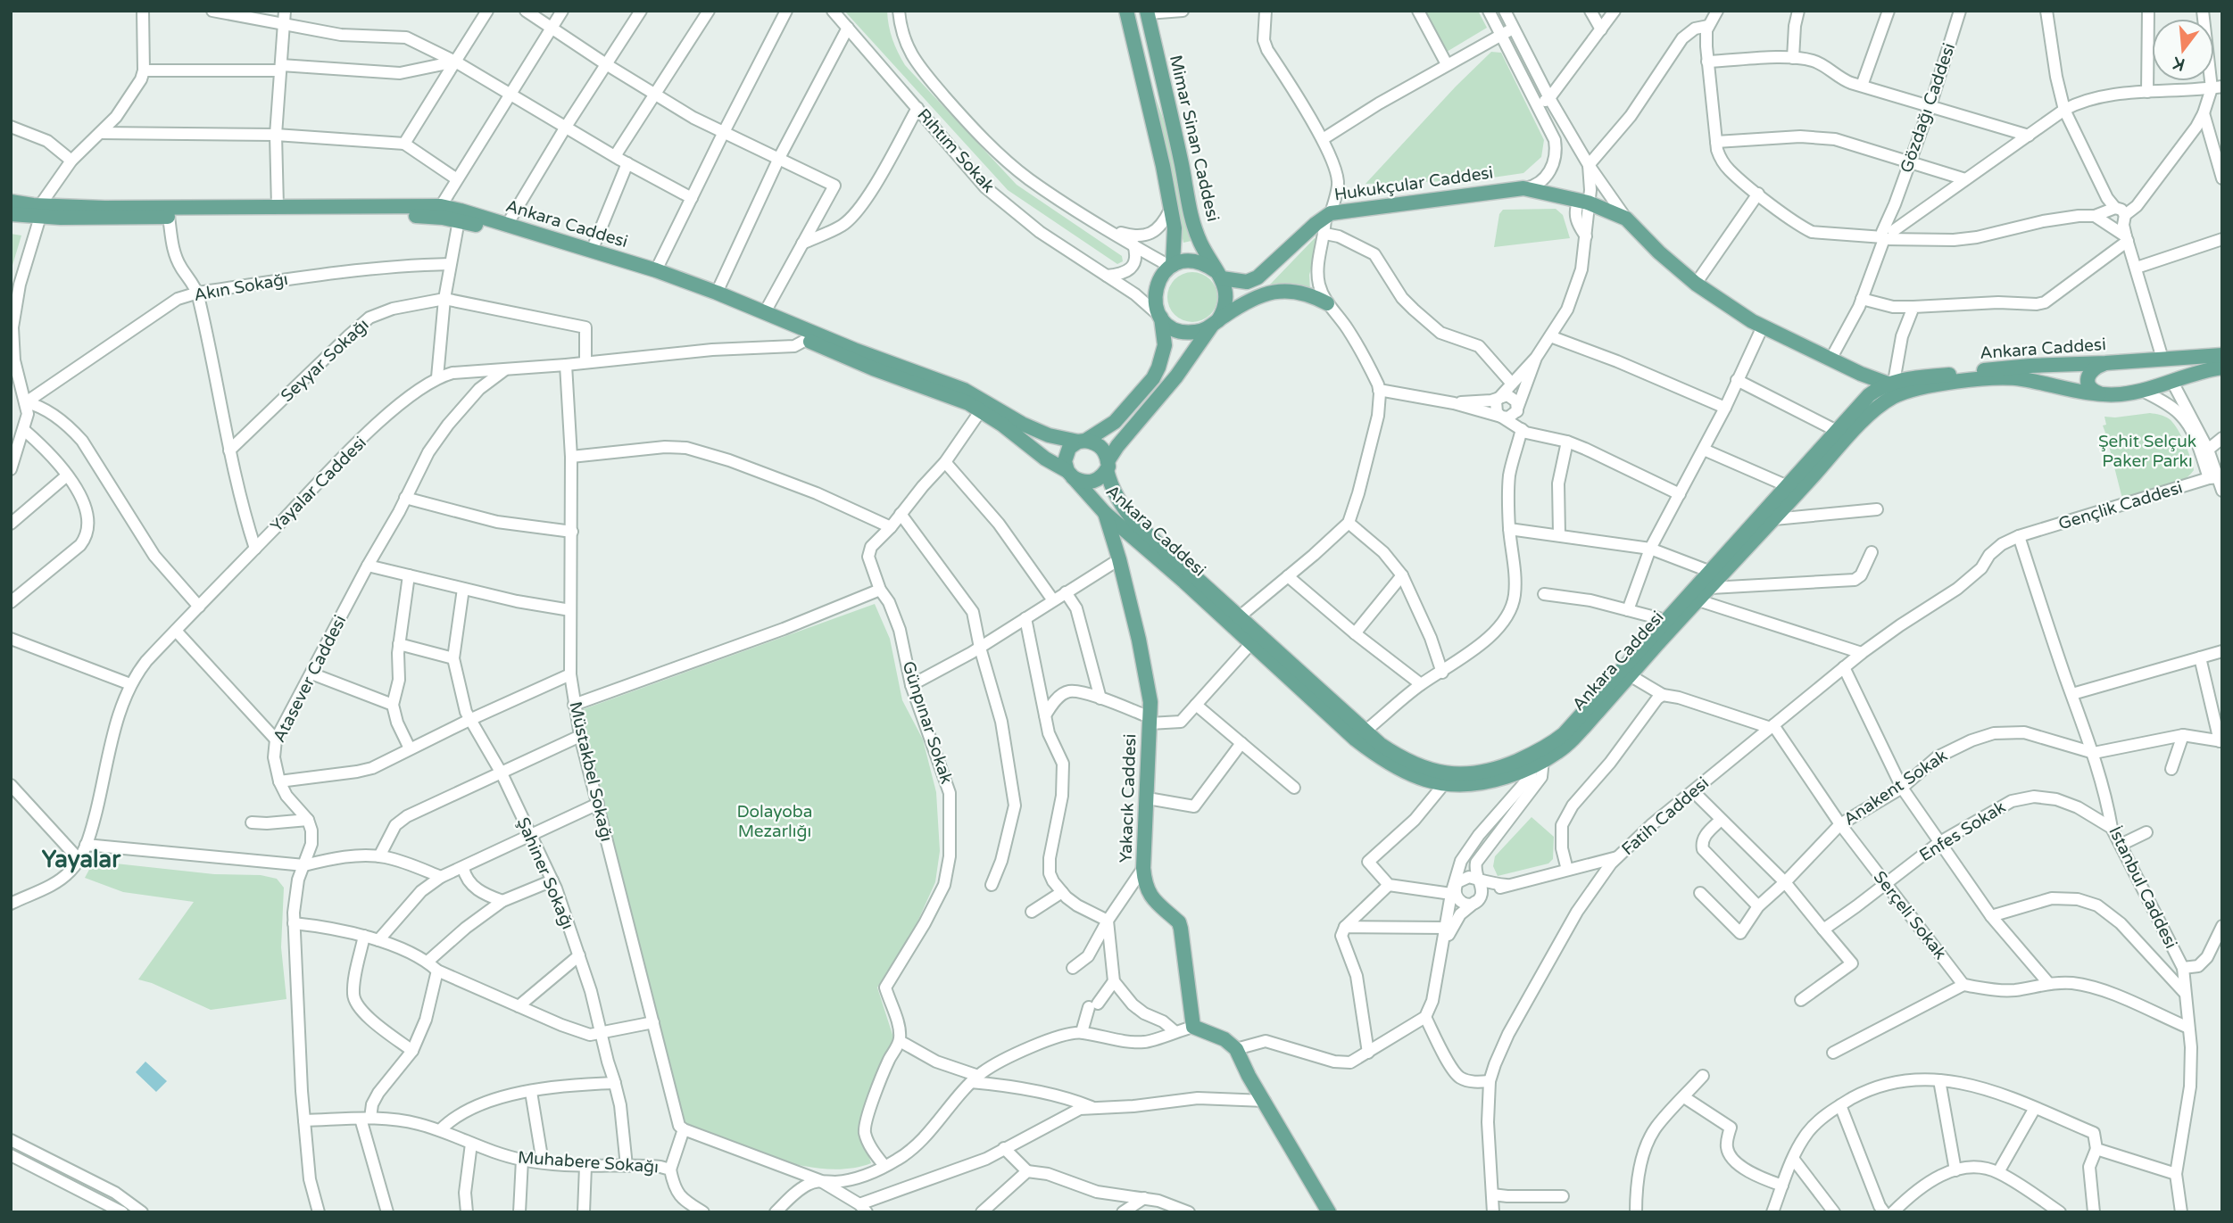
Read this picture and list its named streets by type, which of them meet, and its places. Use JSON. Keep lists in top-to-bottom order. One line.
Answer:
{"streets":{"main road":["Mimar Sinan Caddesi","Hukukçular Caddesi","Ankara Caddesi","Yakacık Caddesi"],"street":["Gözdağı Caddesi","Rıhtım Sokak","Akın Sokağı","Seyyar Sokağı","Yayalar Caddesi","Gençlik Caddesi","Atasever Caddesi","Günpınar Sokak","Müstakbel Sokağı","Anakent Sokak","Fatih Caddesi","Enfes Sokak","Şahiner Sokağı","İstanbul Caddesi","Serçeli Sokak","Muhabere Sokağı"]},"crossings":[["Gözdağı Caddesi","Hukukçular Caddesi"],["Mimar Sinan Caddesi","Rıhtım Sokak"],["Mimar Sinan Caddesi","Hukukçular Caddesi"],["Rıhtım Sokak","Hukukçular Caddesi"],["Hukukçular Caddesi","Ankara Caddesi"],["Ankara Caddesi","Yayalar Caddesi"],["Ankara Caddesi","Yakacık Caddesi"],["Seyyar Sokağı","Yayalar Caddesi"],["Yayalar Caddesi","Atasever Caddesi"],["Yayalar Caddesi","Müstakbel Sokağı"],["Gençlik Caddesi","Fatih Caddesi"],["Gençlik Caddesi","İstanbul Caddesi"],["Anakent Sokak","İstanbul Caddesi"],["Anakent Sokak","Serçeli Sokak"],["Fatih Caddesi","İstanbul Caddesi"],["Fatih Caddesi","Serçeli Sokak"],["Enfes Sokak","İstanbul Caddesi"],["Enfes Sokak","Serçeli Sokak"],["Şahiner Sokağı","Muhabere Sokağı"]],"districts":["Yayalar"],"parks":["Şehit Selçuk Paker Parkı","Dolayoba Mezarlığı"],"north":"bottom"}
